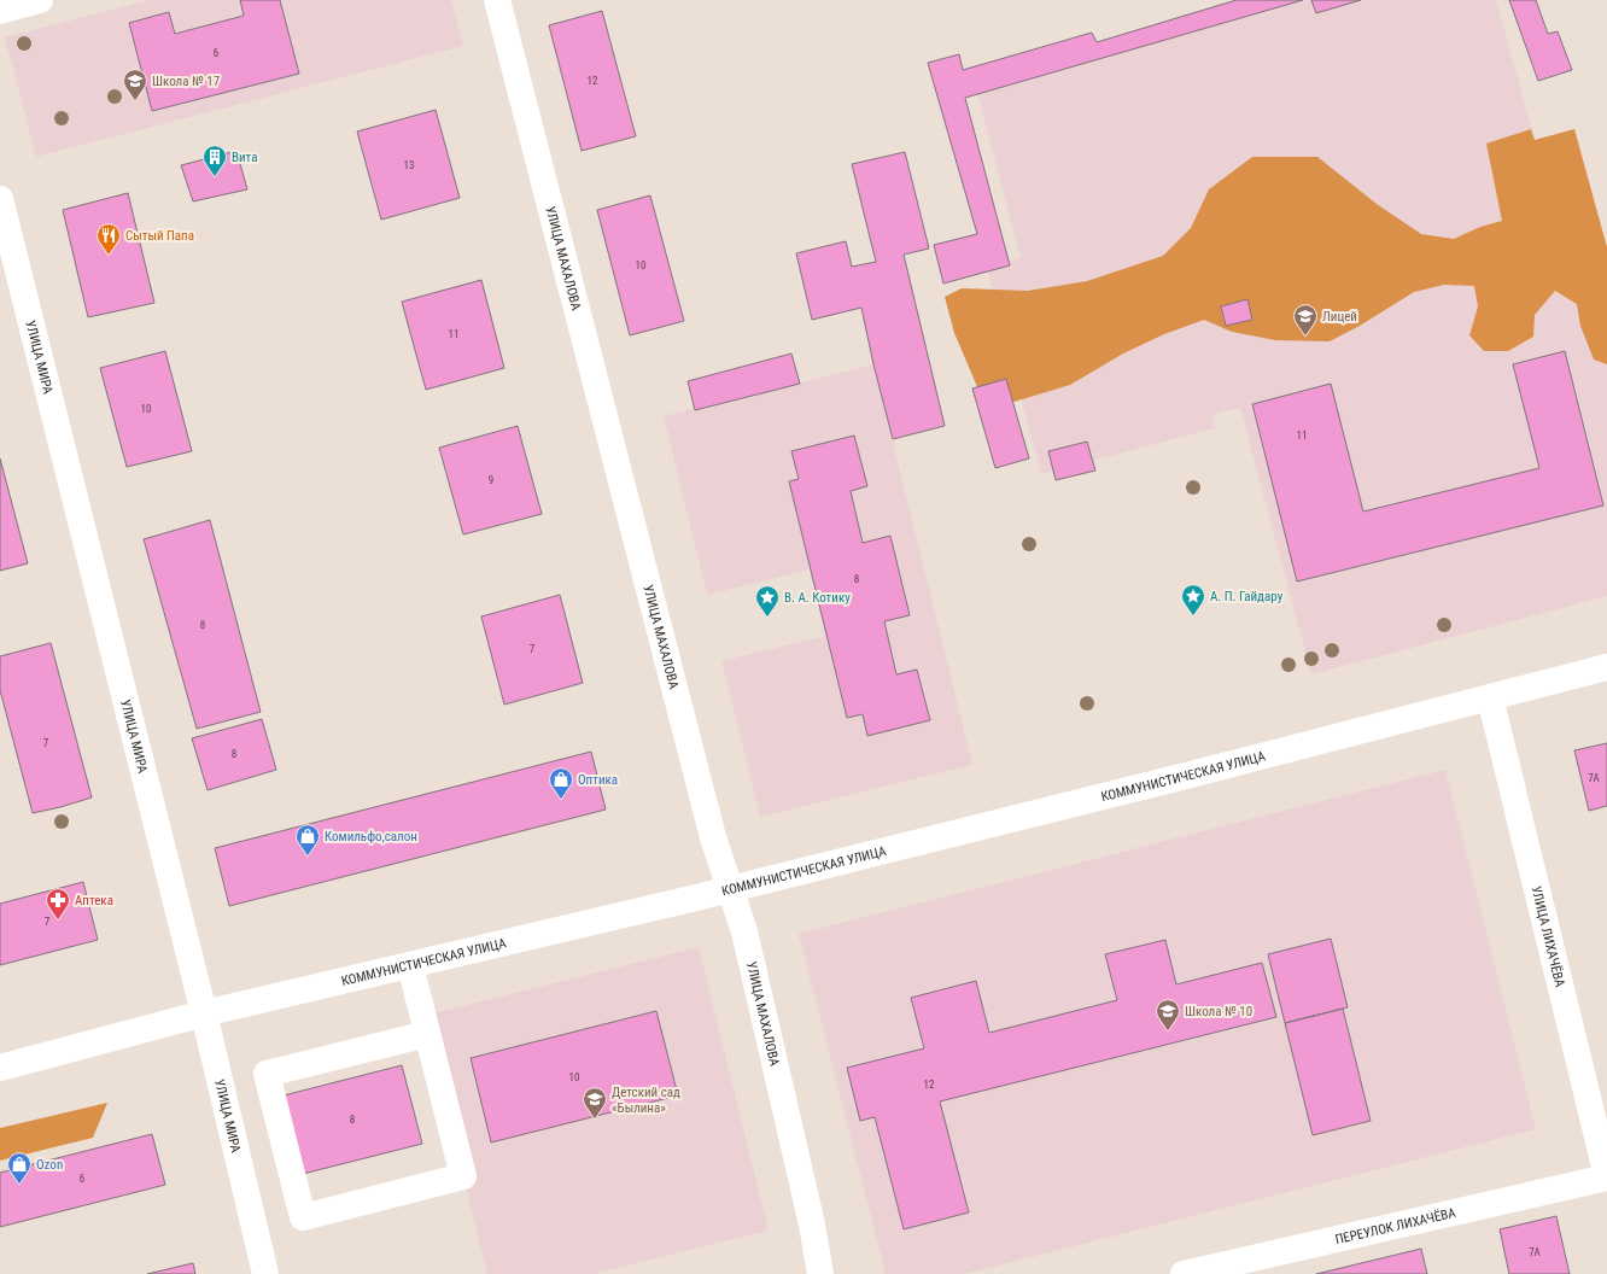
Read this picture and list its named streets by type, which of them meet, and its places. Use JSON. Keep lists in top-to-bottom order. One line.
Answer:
{"streets":{"street":["УЛИЦА МАХАЛОВА","УЛИЦА МИРА","КОММУНИСТИЧЕСКАЯ УЛИЦА","УЛИЦА ЛИХАЧЁВА","ПЕРЕУЛОК ЛИХАЧЁВА"]},"crossings":[["УЛИЦА МАХАЛОВА","КОММУНИСТИЧЕСКАЯ УЛИЦА"],["УЛИЦА МИРА","КОММУНИСТИЧЕСКАЯ УЛИЦА"],["КОММУНИСТИЧЕСКАЯ УЛИЦА","УЛИЦА ЛИХАЧЁВА"],["УЛИЦА ЛИХАЧЁВА","ПЕРЕУЛОК ЛИХАЧЁВА"]],"places":{"school or university":["Школа № 17","Лицей","Школа № 10","Детский сад «Былина»"],"building":["Вита"],"restaurant":["Сытый Папа"],"place":["А. П. Гайдару","В. А. Котику"],"shop":["Оптика","Комильфо,салон","Ozon"],"pharmacy":["Аптека"]},"house_numbers":["6","12","13","10","11","10","11","9","8","8","7","7","8","7А","7","10","12","8","6","7А"]}
